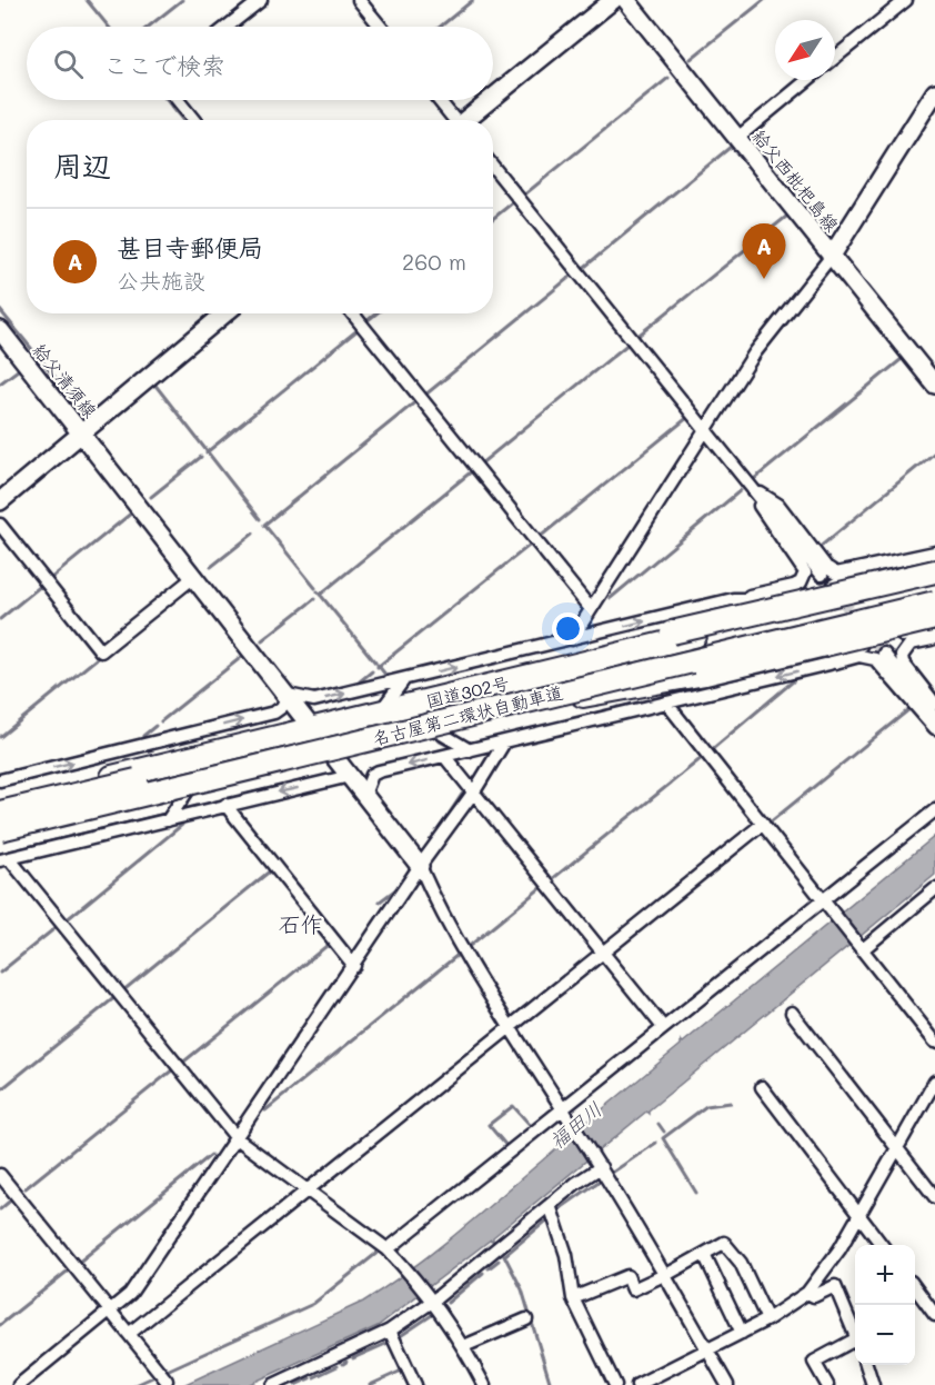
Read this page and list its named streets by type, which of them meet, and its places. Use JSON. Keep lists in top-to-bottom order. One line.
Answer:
{"streets":{"highway":["国道302号","名古屋第二環状自動車道"],"street":["給父西枇杷島線","給父清須線"]},"districts":["石作"],"water":["福田川"],"north":"bottom left","page":{"search":"ここで検索","heading":"周辺","list":[{"mark":"A","name":"甚目寺郵便局","note":"公共施設","value":"260 m"}],"pins":"A","map_buttons":["+","−"]}}
